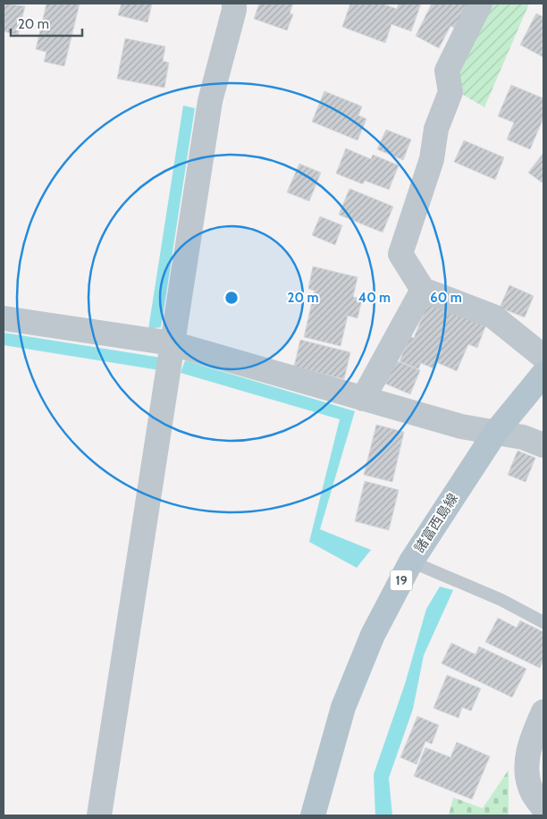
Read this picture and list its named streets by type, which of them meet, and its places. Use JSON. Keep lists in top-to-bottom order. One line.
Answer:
{"streets":{"main road":["諸富西島線","19"]},"scale_bar":"20 m","rings":["20 m","40 m","60 m"]}
